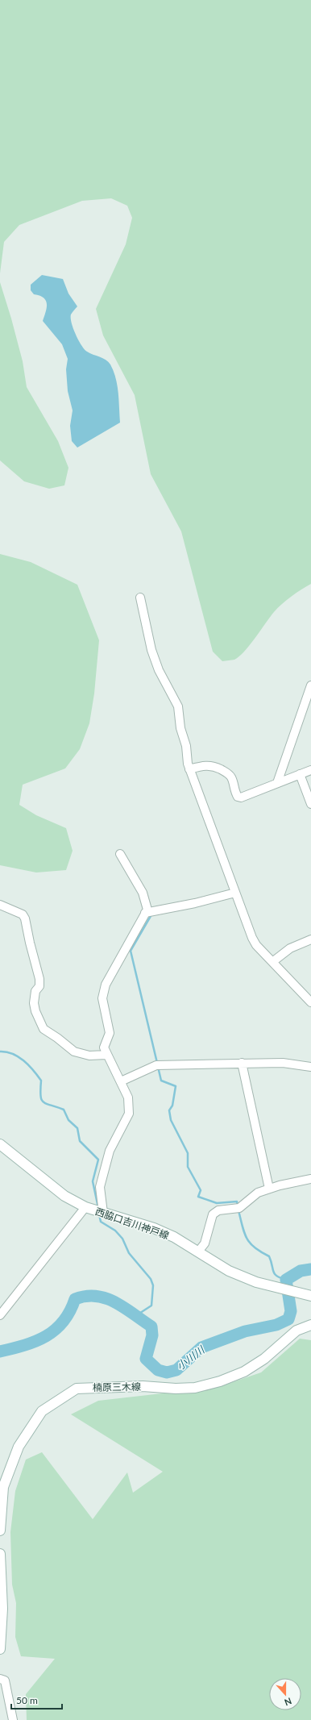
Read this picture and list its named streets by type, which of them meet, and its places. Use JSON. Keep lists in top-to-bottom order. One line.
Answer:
{"streets":{"main road":["西脇口吉川神戸線","楠原三木線"]},"water":["小川川"],"scale_bar":"50 m","north":"bottom"}
